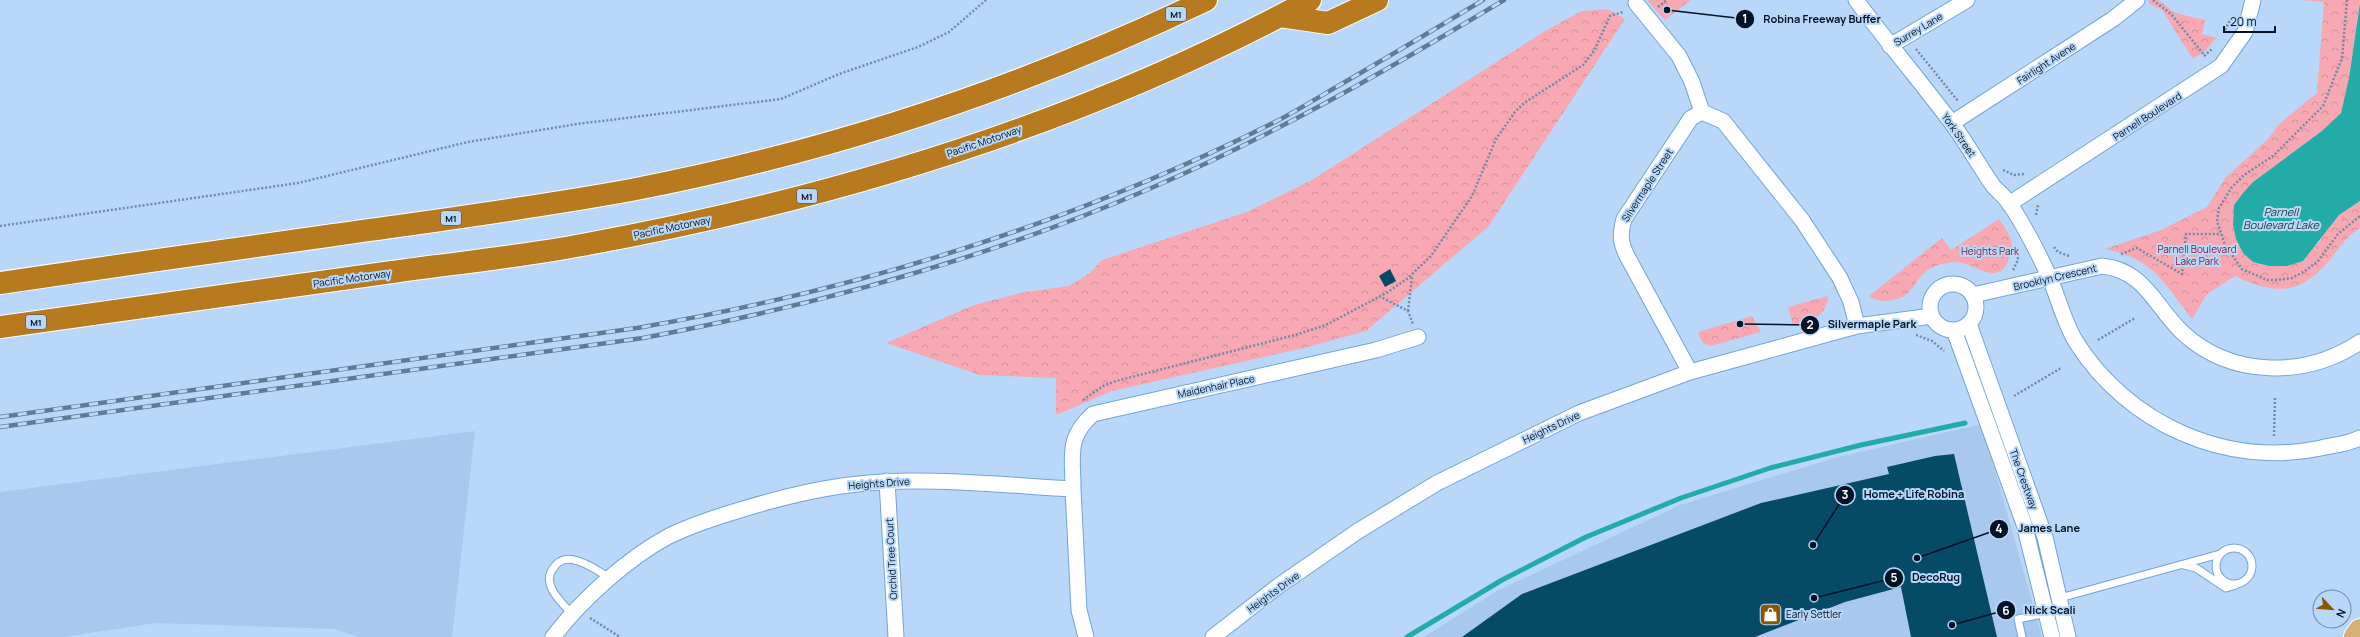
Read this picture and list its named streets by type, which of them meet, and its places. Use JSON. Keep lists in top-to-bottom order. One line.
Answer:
{"streets":{"highway":["M1","Pacific Motorway"],"street":["Surrey Lane","Fairlight Avene","Parnell Boulevard","York Street","Silvermaple Street","Brooklyn Crescent","Maidenhair Place","Heights Drive","The Crestway","Orchid Tree Court"]},"crossings":[["Surrey Lane","York Street"],["Fairlight Avene","York Street"],["Parnell Boulevard","York Street"],["York Street","Brooklyn Crescent"],["Silvermaple Street","Heights Drive"],["Brooklyn Crescent","Heights Drive"],["Brooklyn Crescent","The Crestway"],["Maidenhair Place","Heights Drive"],["Heights Drive","The Crestway"],["Heights Drive","Orchid Tree Court"]],"water":["Parnell Boulevard Lake"],"parks":["Parnell Boulevard Lake Park","Heights Park"],"places":{"other":["Robina Freeway Buffer","Silvermaple Park","Home + Life Robina","James Lane","DecoRug","Nick Scali"],"shop":["Early Settler"]},"scale_bar":"20 m","north":"bottom right"}
